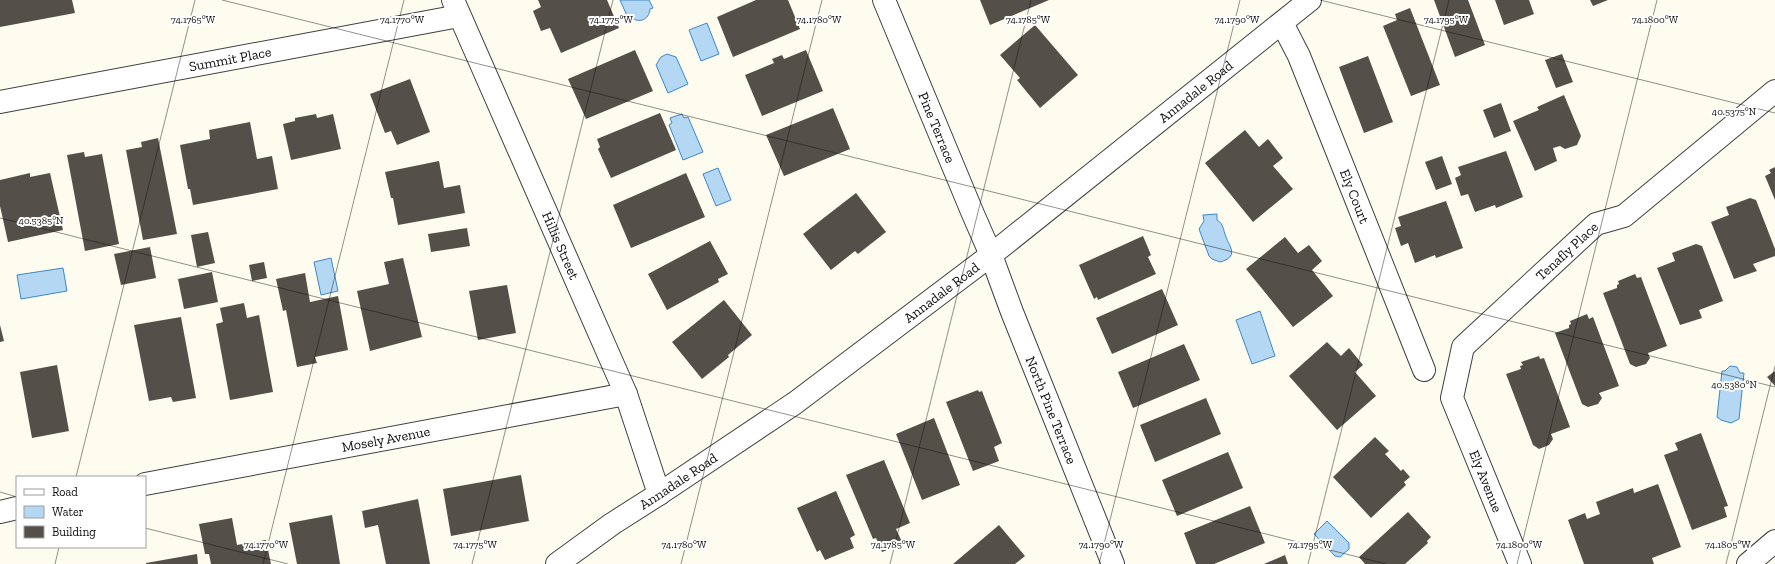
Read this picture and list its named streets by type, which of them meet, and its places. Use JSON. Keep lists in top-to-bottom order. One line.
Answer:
{"streets":{"street":["Summit Place","Annadale Road","Pine Terrace","Ely Court","Hillis Street","Tenafly Place","North Pine Terrace","Mosely Avenue","Ely Avenue"]},"crossings":[["Summit Place","Hillis Street"],["Annadale Road","Pine Terrace"],["Annadale Road","Ely Court"],["Annadale Road","Hillis Street"],["Annadale Road","North Pine Terrace"],["Pine Terrace","North Pine Terrace"],["Hillis Street","Mosely Avenue"],["Tenafly Place","Ely Avenue"]],"legend":["Road","Water","Building"],"coordinates":["74.1765°W","74.1770°W","74.1775°W","74.1780°W","74.1785°W","74.1790°W","74.1795°W","74.1800°W","40.5375°N","40.5385°N","40.5380°N","74.1805°W"]}
